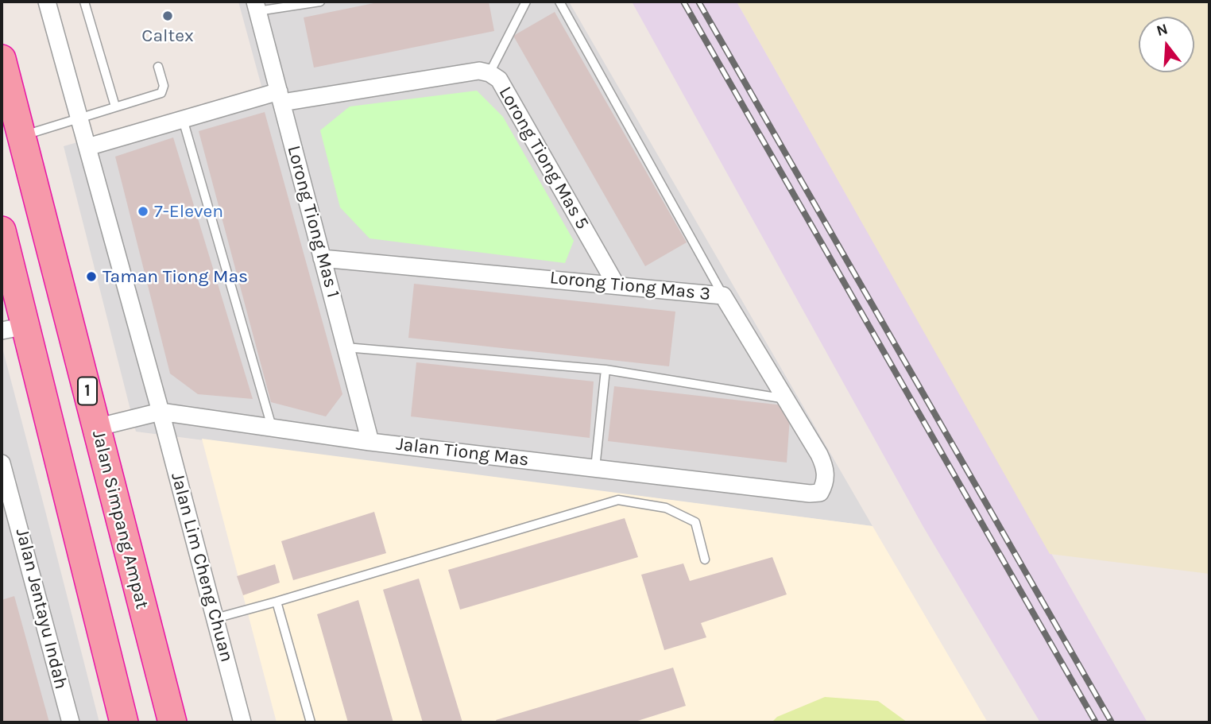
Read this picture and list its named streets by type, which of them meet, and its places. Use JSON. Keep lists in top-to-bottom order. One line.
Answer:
{"streets":{"highway":["1","Jalan Simpang Ampat"],"street":["Lorong Tiong Mas 5","Lorong Tiong Mas 1","Lorong Tiong Mas 3","Jalan Tiong Mas","Jalan Lim Cheng Chuan","Jalan Jentayu Indah"]},"crossings":[["Lorong Tiong Mas 5","Lorong Tiong Mas 1"],["Lorong Tiong Mas 5","Lorong Tiong Mas 3"],["Lorong Tiong Mas 5","Jalan Lim Cheng Chuan"],["Lorong Tiong Mas 1","Lorong Tiong Mas 3"],["Lorong Tiong Mas 1","Jalan Tiong Mas"],["Lorong Tiong Mas 3","Jalan Tiong Mas"],["Jalan Tiong Mas","Jalan Simpang Ampat"],["Jalan Tiong Mas","Jalan Lim Cheng Chuan"]],"places":["Caltex","7-Eleven","Taman Tiong Mas"],"north":"top"}
